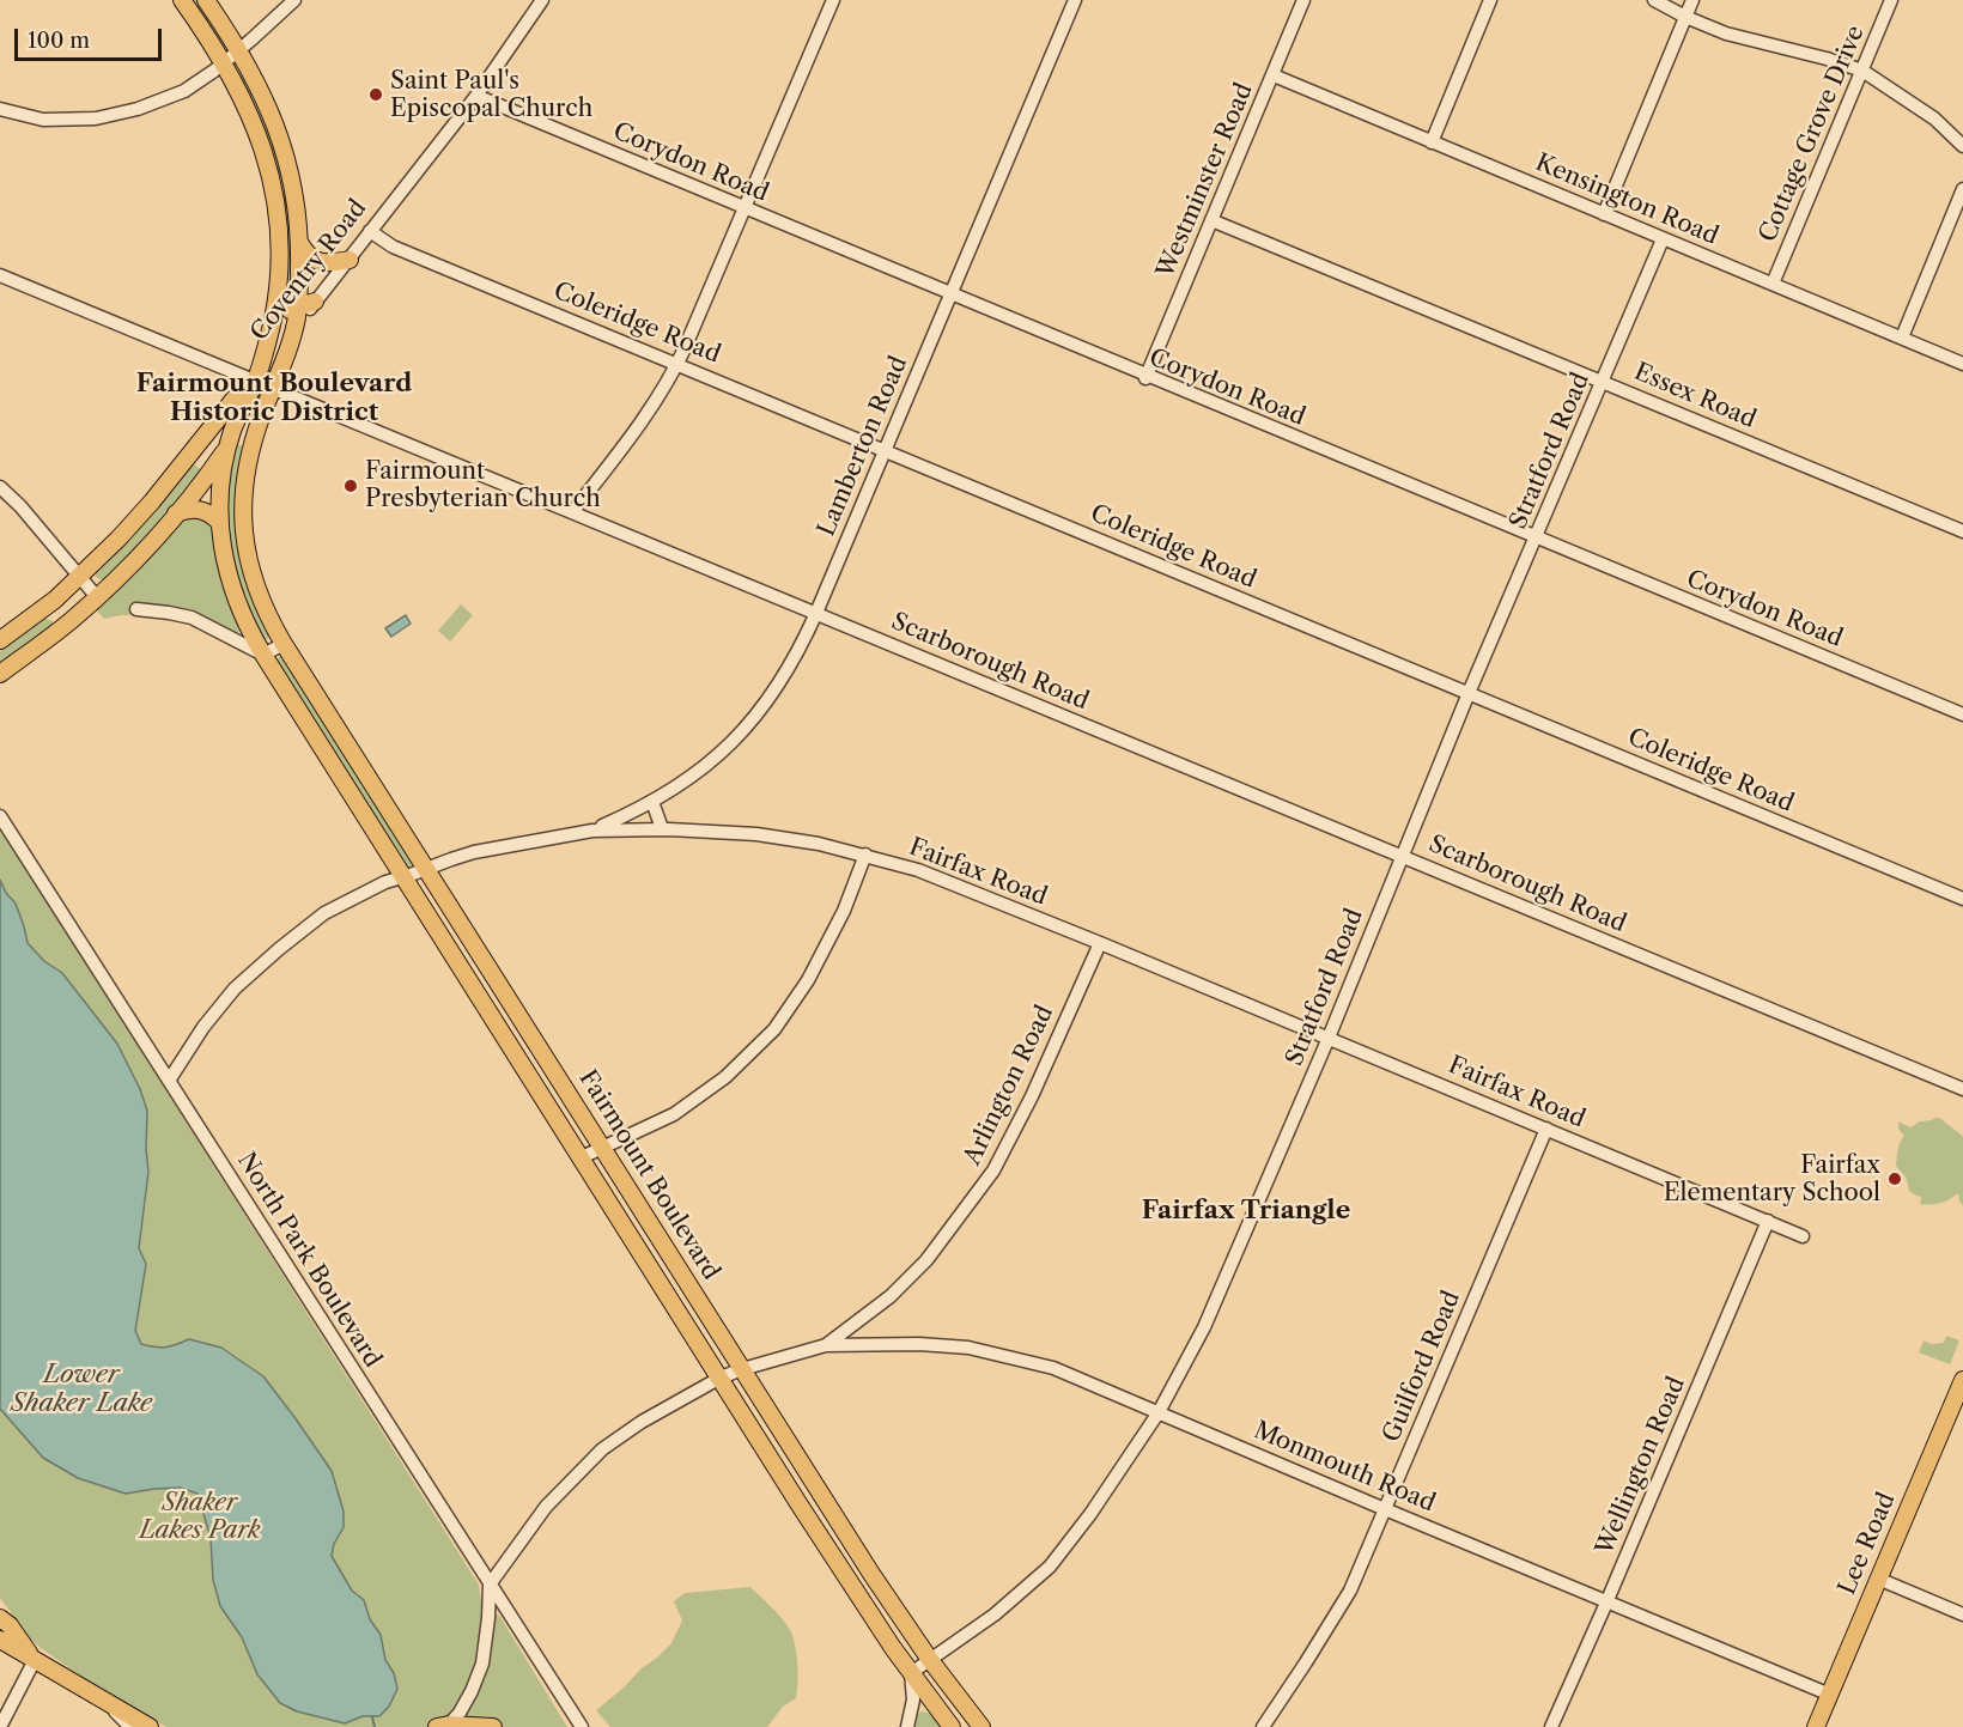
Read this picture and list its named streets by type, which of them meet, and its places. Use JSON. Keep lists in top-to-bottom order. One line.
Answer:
{"streets":{"main road":["Coventry Road","Fairmount Boulevard","Lee Road"],"street":["Cottage Grove Drive","Corydon Road","Westminster Road","Kensington Road","Coleridge Road","Essex Road","Lamberton Road","Stratford Road","Scarborough Road","Fairfax Road","Arlington Road","North Park Boulevard","Guilford Road","Wellington Road","Monmouth Road"]},"crossings":[["Cottage Grove Drive","Kensington Road"],["Corydon Road","Westminster Road"],["Corydon Road","Coventry Road"],["Corydon Road","Lamberton Road"],["Corydon Road","Stratford Road"],["Westminster Road","Kensington Road"],["Westminster Road","Essex Road"],["Kensington Road","Stratford Road"],["Coventry Road","Coleridge Road"],["Coventry Road","Scarborough Road"],["Coventry Road","Fairmount Boulevard"],["Coleridge Road","Lamberton Road"],["Coleridge Road","Stratford Road"],["Essex Road","Stratford Road"],["Lamberton Road","Scarborough Road"],["Lamberton Road","Fairfax Road"],["Stratford Road","Scarborough Road"],["Stratford Road","Fairfax Road"],["Stratford Road","Fairmount Boulevard"],["Stratford Road","Monmouth Road"],["Scarborough Road","Fairmount Boulevard"],["Fairfax Road","Arlington Road"],["Fairfax Road","Fairmount Boulevard"],["Fairfax Road","North Park Boulevard"],["Fairfax Road","Guilford Road"],["Fairfax Road","Wellington Road"],["Arlington Road","Fairmount Boulevard"],["Arlington Road","North Park Boulevard"],["Arlington Road","Monmouth Road"],["Guilford Road","Monmouth Road"],["Wellington Road","Monmouth Road"],["Monmouth Road","Lee Road"]],"districts":["Fairmount Boulevard Historic District","Fairfax Triangle"],"water":["Lower Shaker Lake"],"parks":["Shaker Lakes Park"],"places":["Saint Paul's Episcopal Church","Fairmount Presbyterian Church","Fairfax Elementary School"],"scale_bar":"100 m"}
